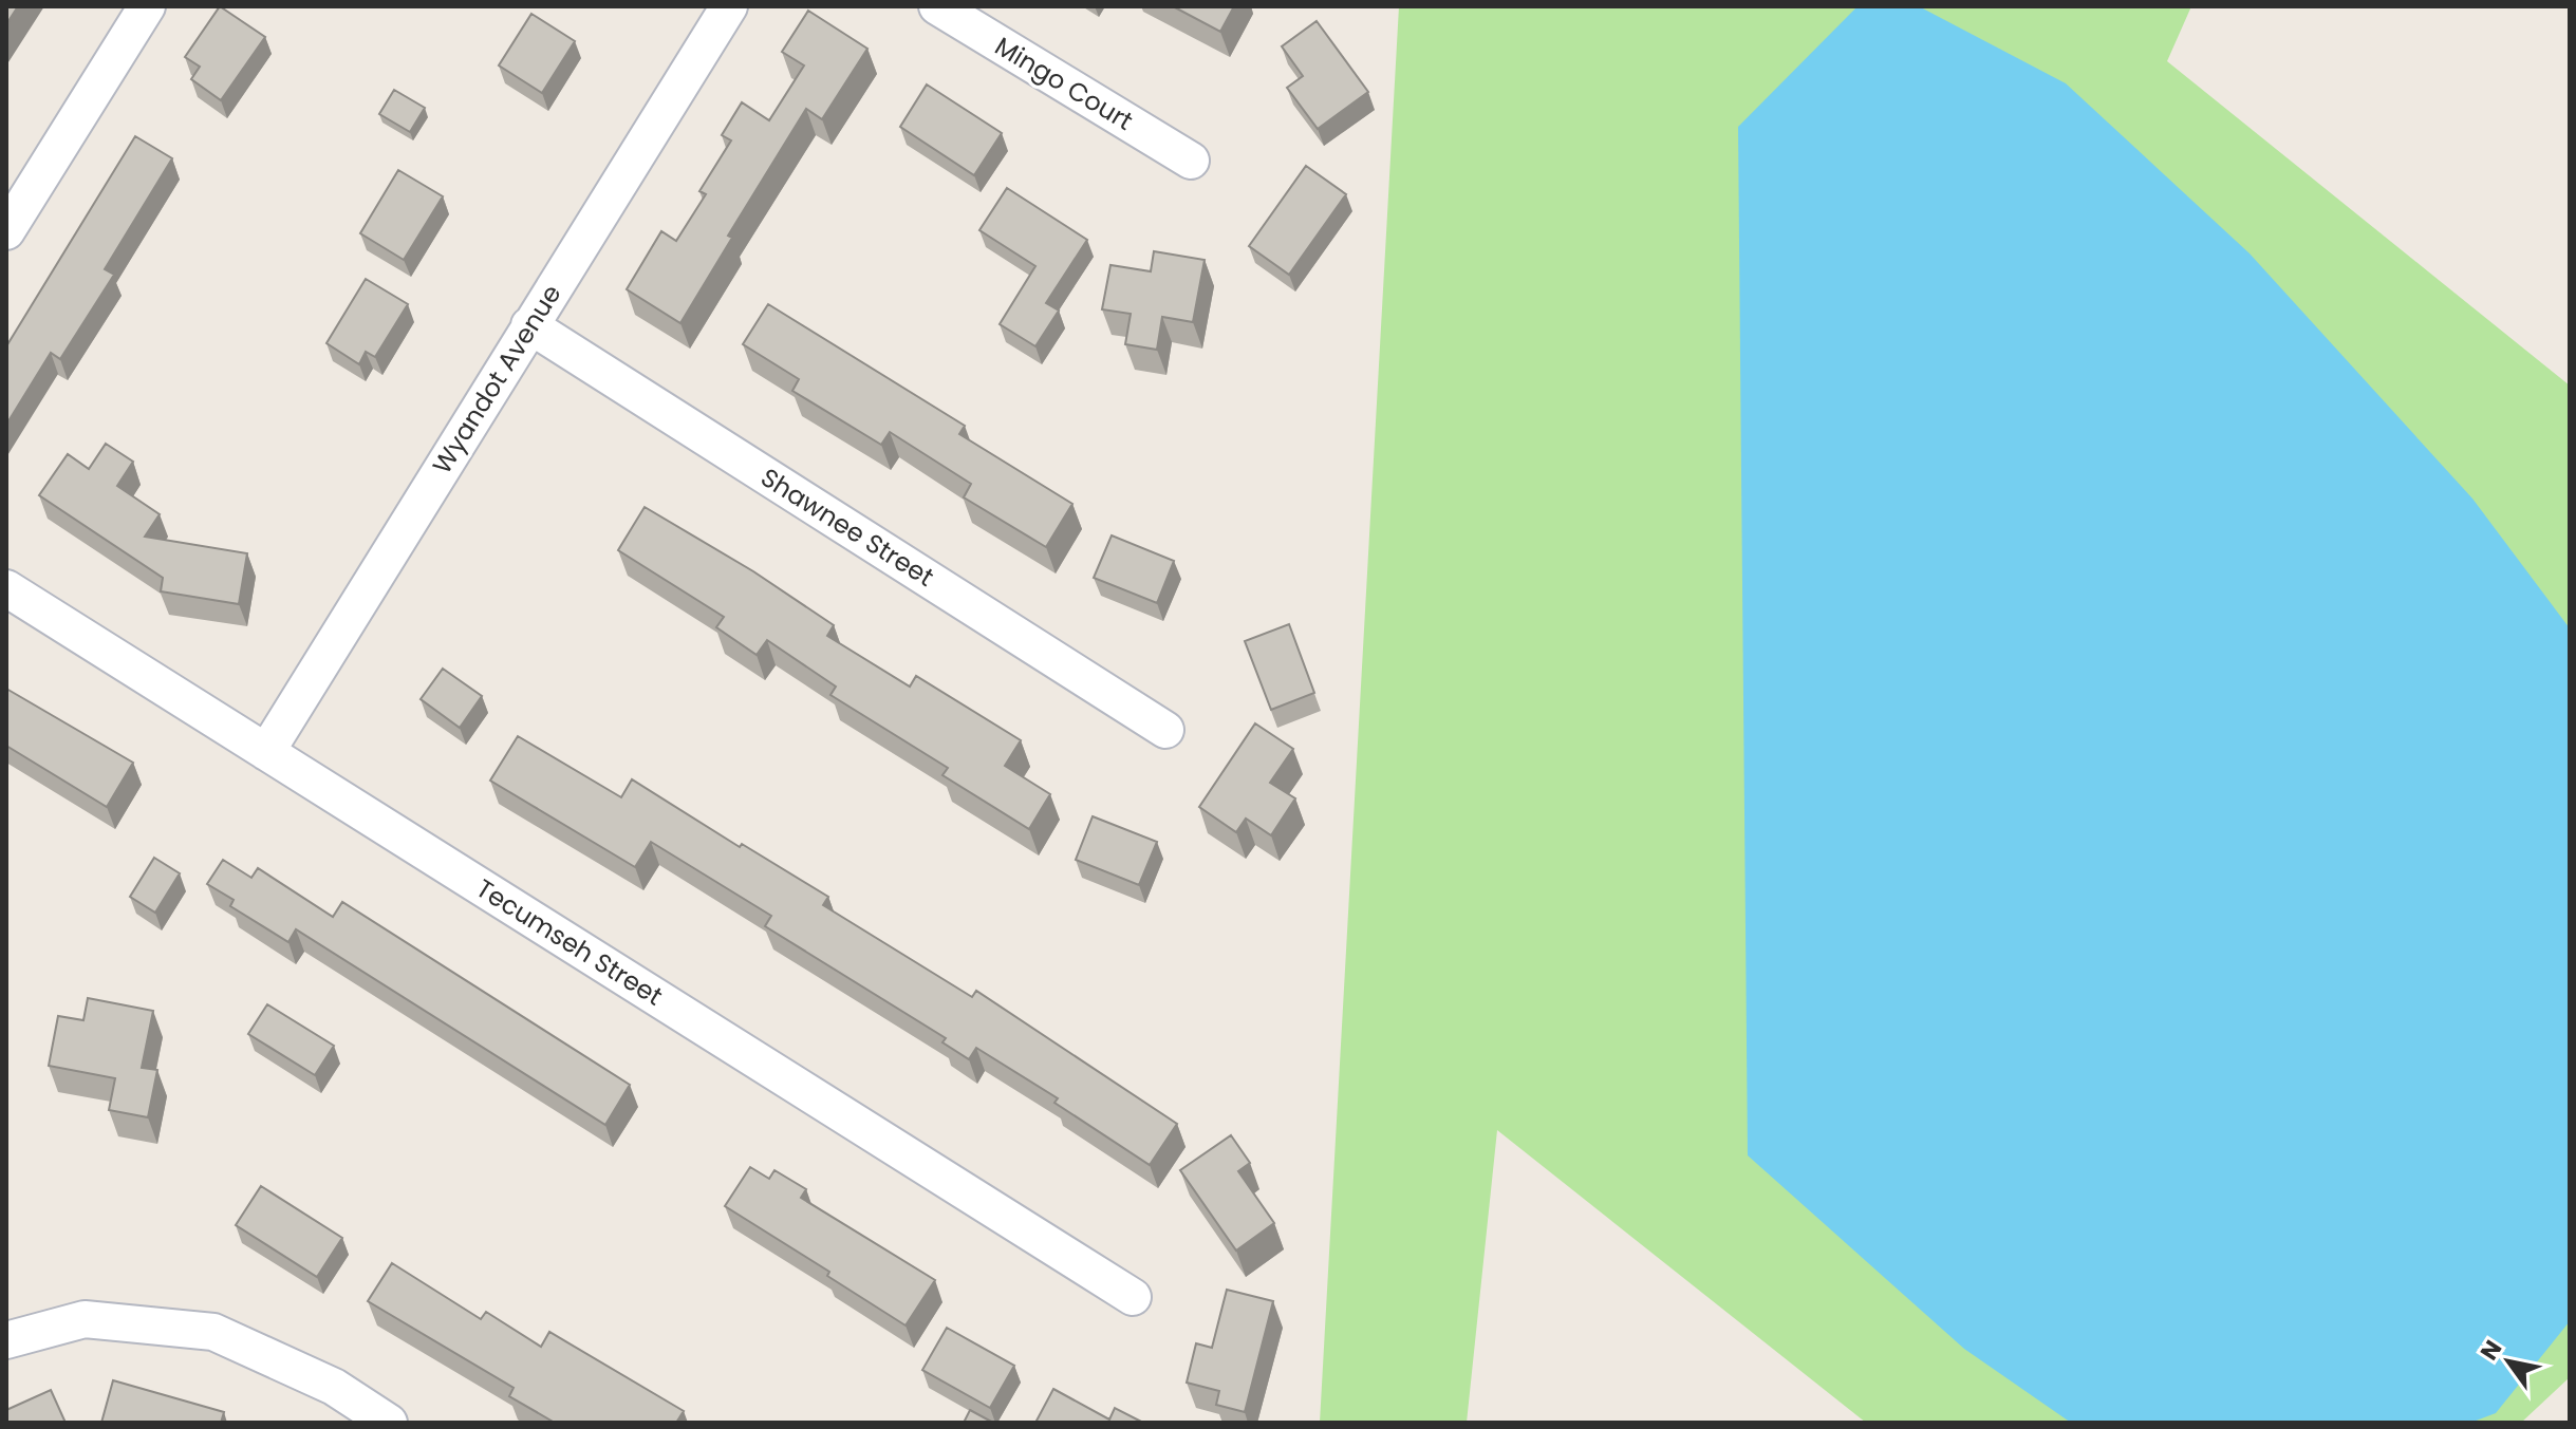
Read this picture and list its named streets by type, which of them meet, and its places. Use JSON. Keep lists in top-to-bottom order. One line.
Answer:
{"streets":{"street":["Mingo Court","Wyandot Avenue","Shawnee Street","Tecumseh Street"]},"crossings":[["Wyandot Avenue","Shawnee Street"],["Wyandot Avenue","Tecumseh Street"]],"north":"top left"}
